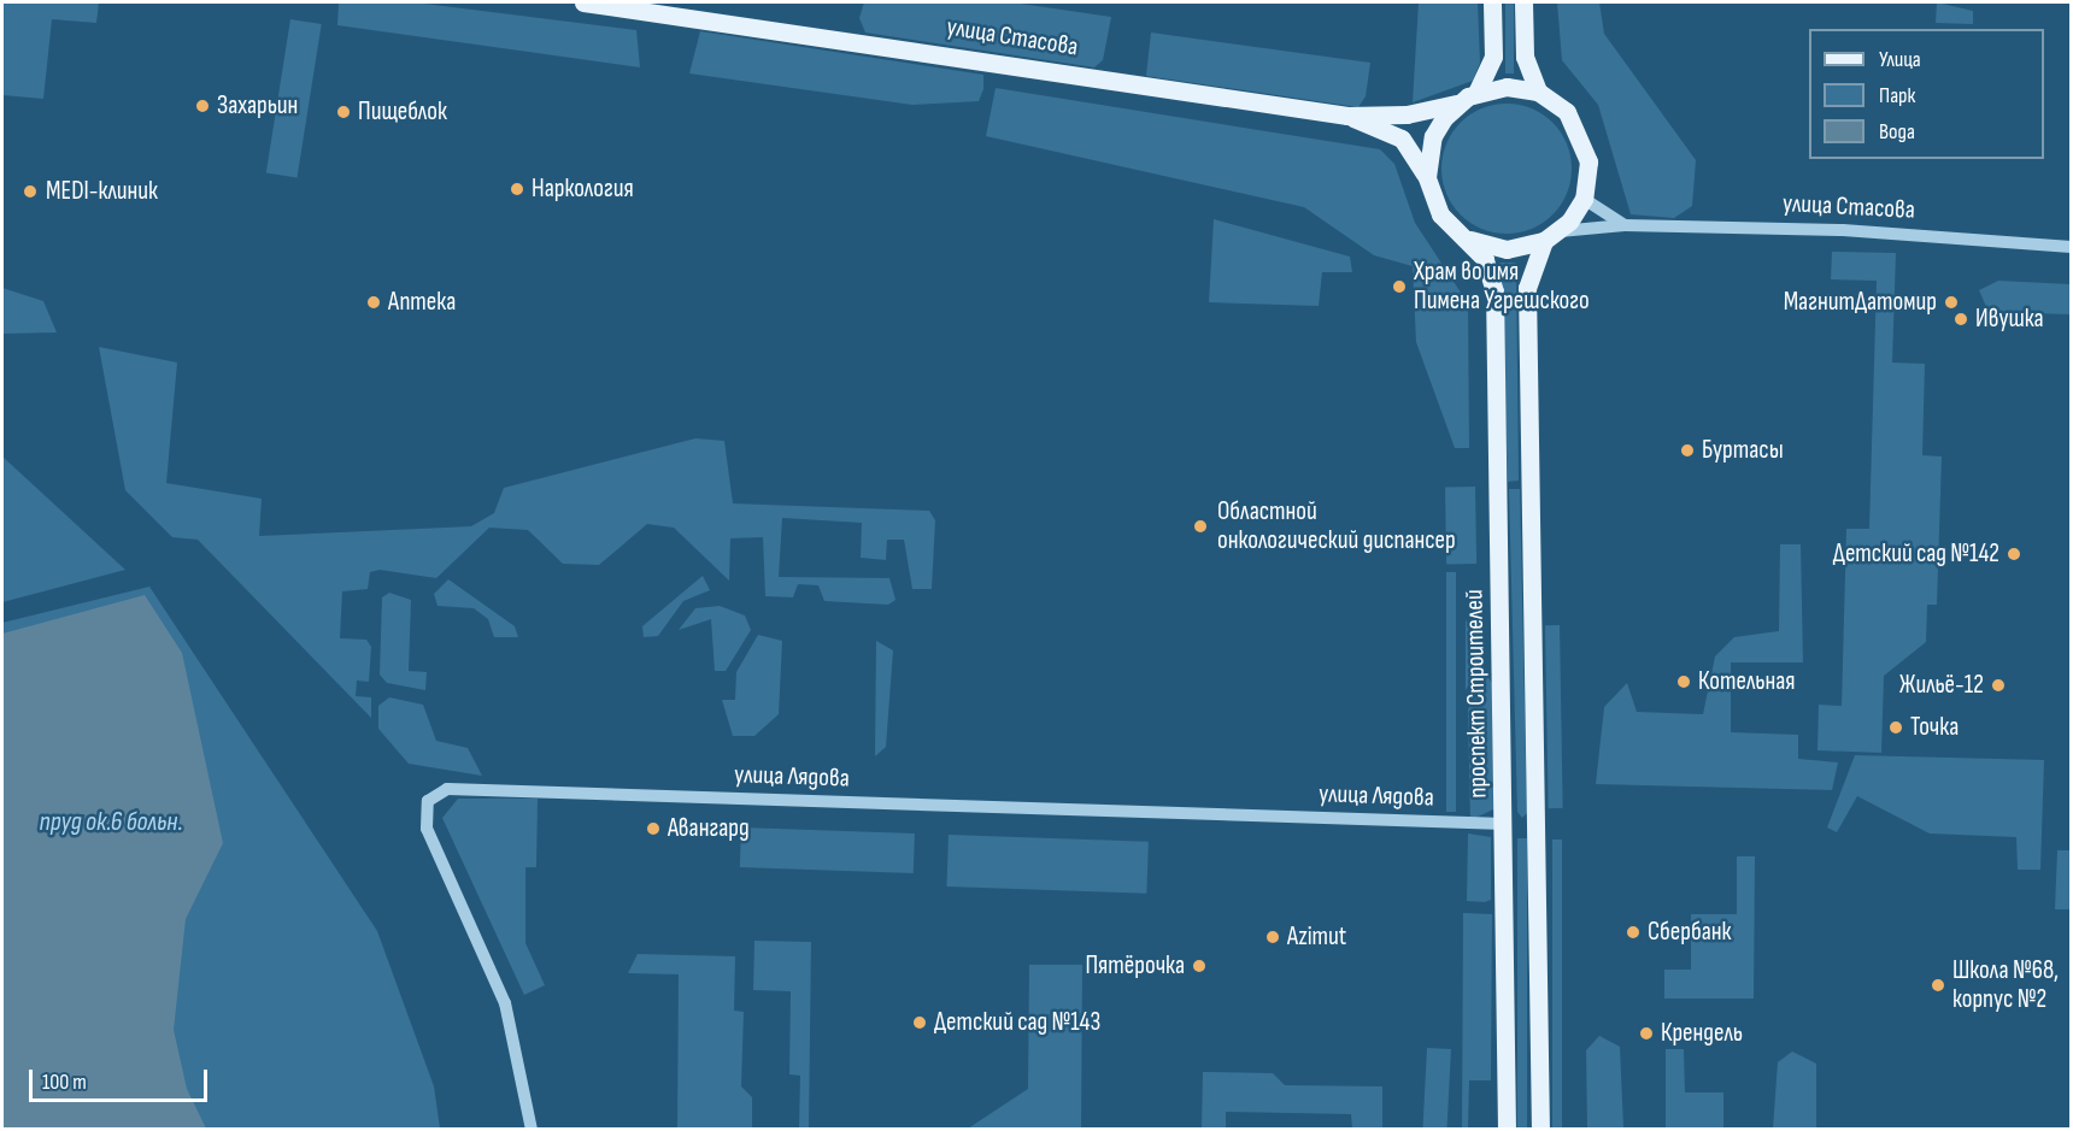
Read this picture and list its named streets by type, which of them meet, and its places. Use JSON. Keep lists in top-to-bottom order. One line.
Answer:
{"streets":{"main road":["улица Стасова","проспект Строителей"],"street":["улица Лядова"]},"crossings":[["улица Стасова","проспект Строителей"],["проспект Строителей","улица Лядова"]],"water":["пруд ок.6 больн."],"places":["Захарьин","Пищеблок","Наркология","MEDI-клиник","Храм во имя Пимена Угрешского","Аптека","МагнитДатомир","Ивушка","Буртасы","Областной онкологический диспансер","Детский сад №142","Котельная","Жильё-12","Точка","Авангард","Сбербанк","Azimut","Пятёрочка","Школа №68, корпус №2","Детский сад №143","Крендель"],"legend":["Улица","Парк","Вода"],"scale_bar":"100 m"}
